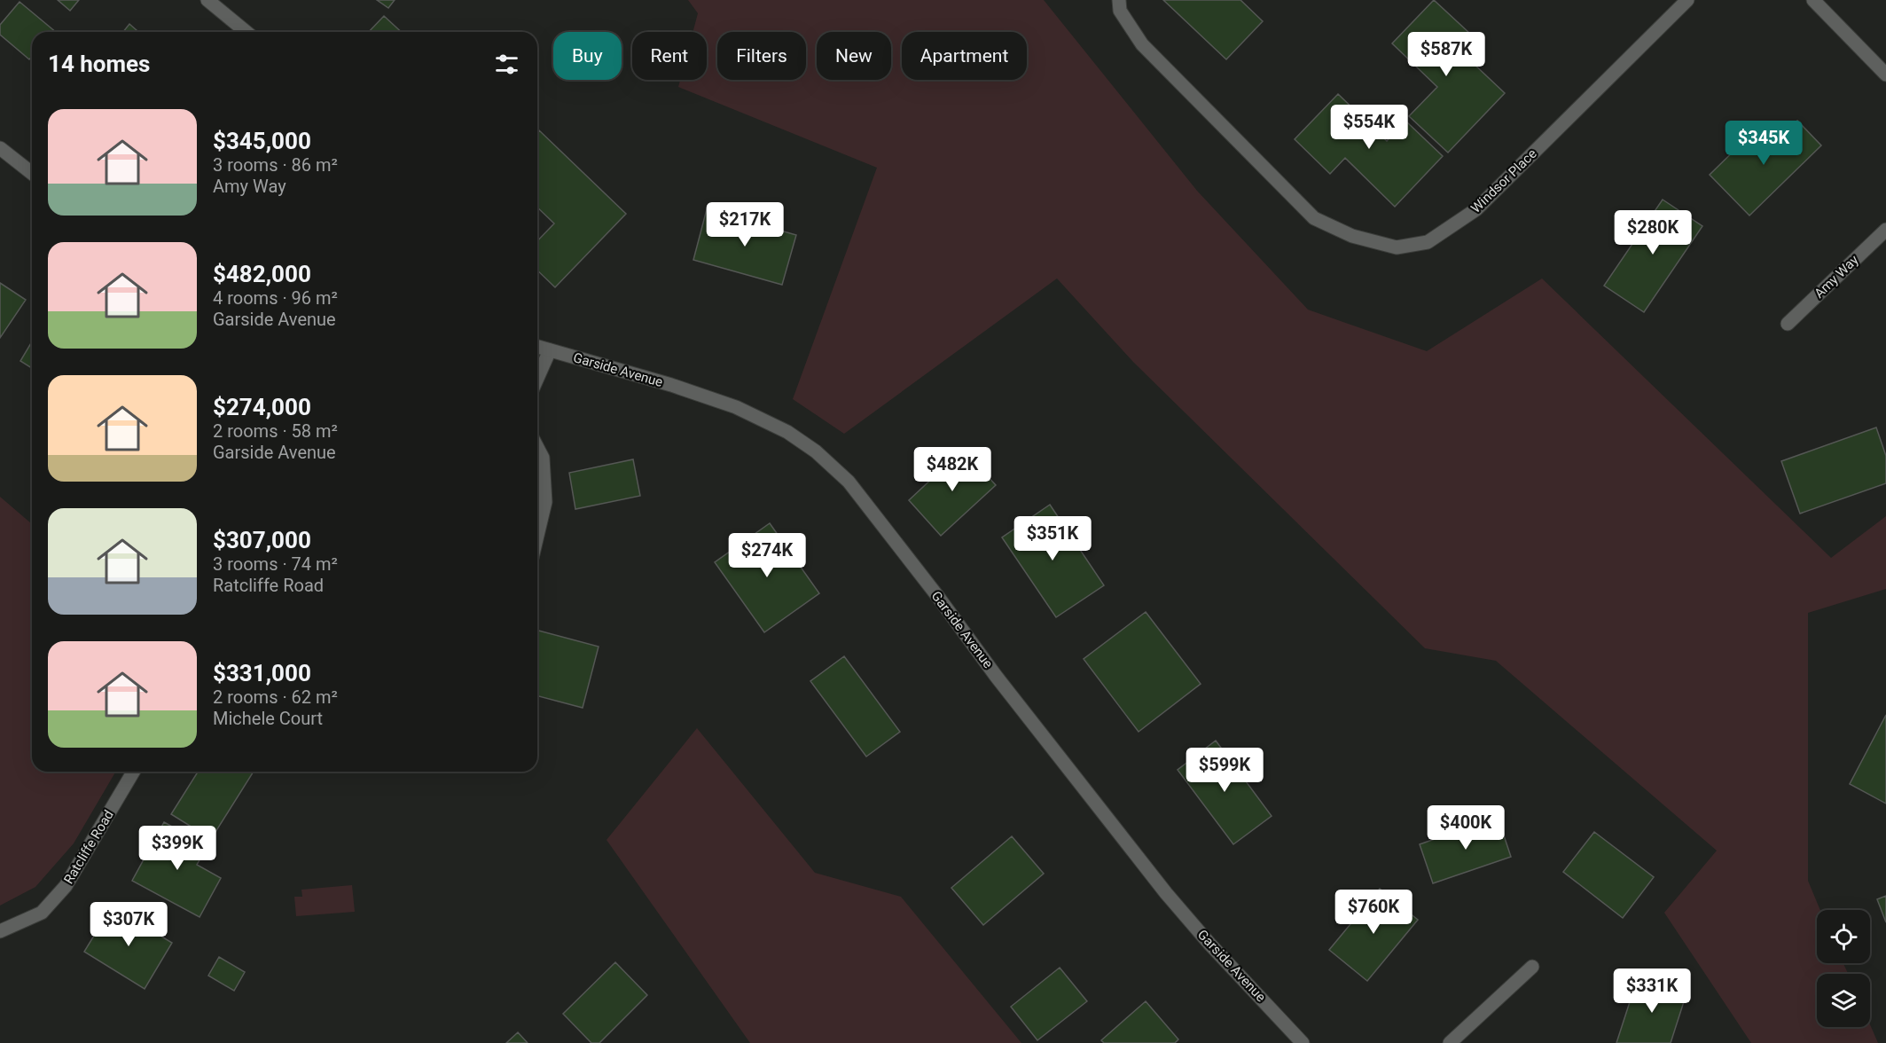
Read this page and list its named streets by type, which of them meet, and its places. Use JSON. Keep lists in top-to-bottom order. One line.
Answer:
{"streets":{"street":["Windsor Place","Amy Way","Garside Avenue","Ratcliffe Road"]},"page":{"price":["$587K","$554K","$345K","$217K","$280K","$482K","$351K","$274K","$599K","$400K","$399K","$760K","$307K","$331K"],"chip":["Buy","Rent","Filters","New","Apartment"],"heading":"14 homes","list":[{"name":"$345,000","note":"3 rooms · 86 m² · Amy Way"},{"name":"$482,000","note":"4 rooms · 96 m² · Garside Avenue"},{"name":"$274,000","note":"2 rooms · 58 m² · Garside Avenue"},{"name":"$307,000","note":"3 rooms · 74 m² · Ratcliffe Road"},{"name":"$331,000","note":"2 rooms · 62 m² · Michele Court"}]}}
